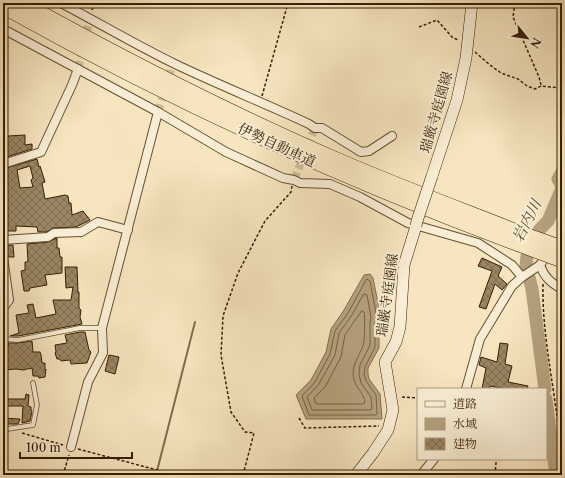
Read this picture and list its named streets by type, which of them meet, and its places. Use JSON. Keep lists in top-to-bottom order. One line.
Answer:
{"streets":{"highway":["伊勢自動車道"],"main road":["瑞厳寺庭園線","瑞巌寺庭園線"]},"crossings":[["瑞厳寺庭園線","瑞巌寺庭園線"]],"water":["岩内川"],"legend":["道路","水域","建物"],"scale_bar":"100 m","north":"bottom right"}
